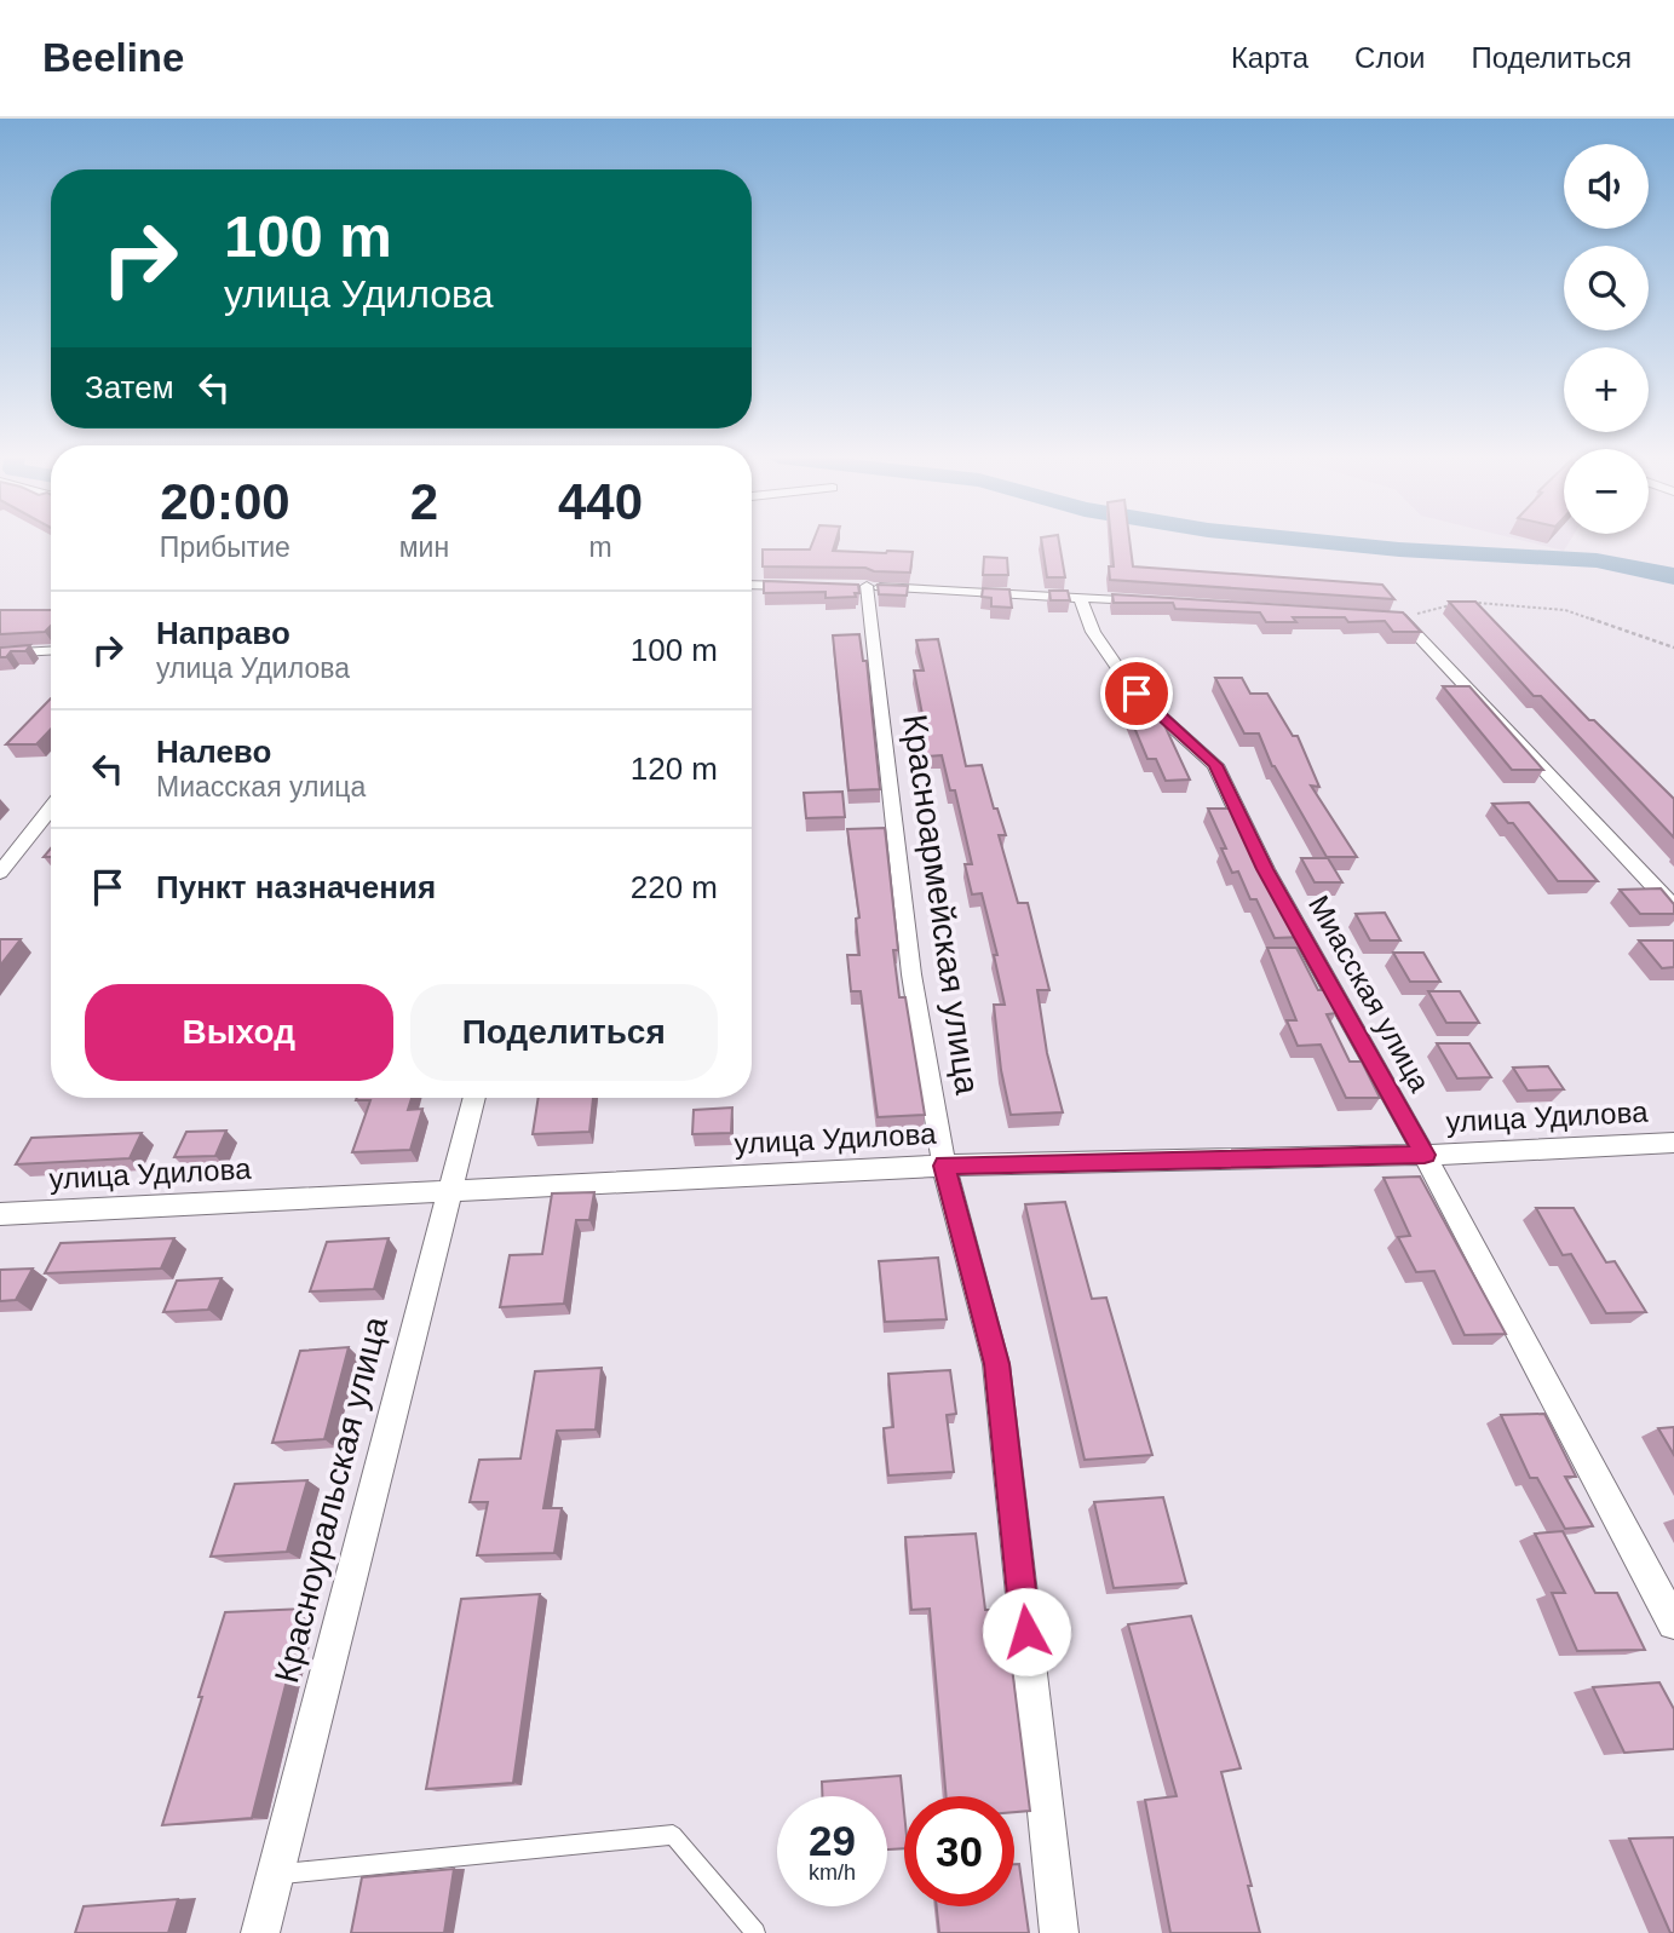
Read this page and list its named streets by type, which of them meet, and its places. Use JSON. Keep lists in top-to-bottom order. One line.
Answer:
{"streets":{"street":["Красноармейская улица","Миасская улица","улица Удилова","Красноуральская улица"]},"crossings":[["Красноармейская улица","Миасская улица"],["Красноармейская улица","улица Удилова"],["Миасская улица","улица Удилова"],["улица Удилова","Красноуральская улица"]],"page":{"header":"Beeline","nav":["Карта","Слои","Поделиться"],"map_buttons":["+","−"],"turn":["100 m","улица Удилова"],"then":"Затем","eta":["20:00","Прибытие","2","мин","440","m"],"list":[{"name":"Направо","note":"улица Удилова","value":"100 m"},{"name":"Налево","note":"Миасская улица","value":"120 m"},{"name":"Пункт назначения","value":"220 m"}],"buttons":["Выход","Поделиться"],"speed":"29 km/h","limit":"30"}}
